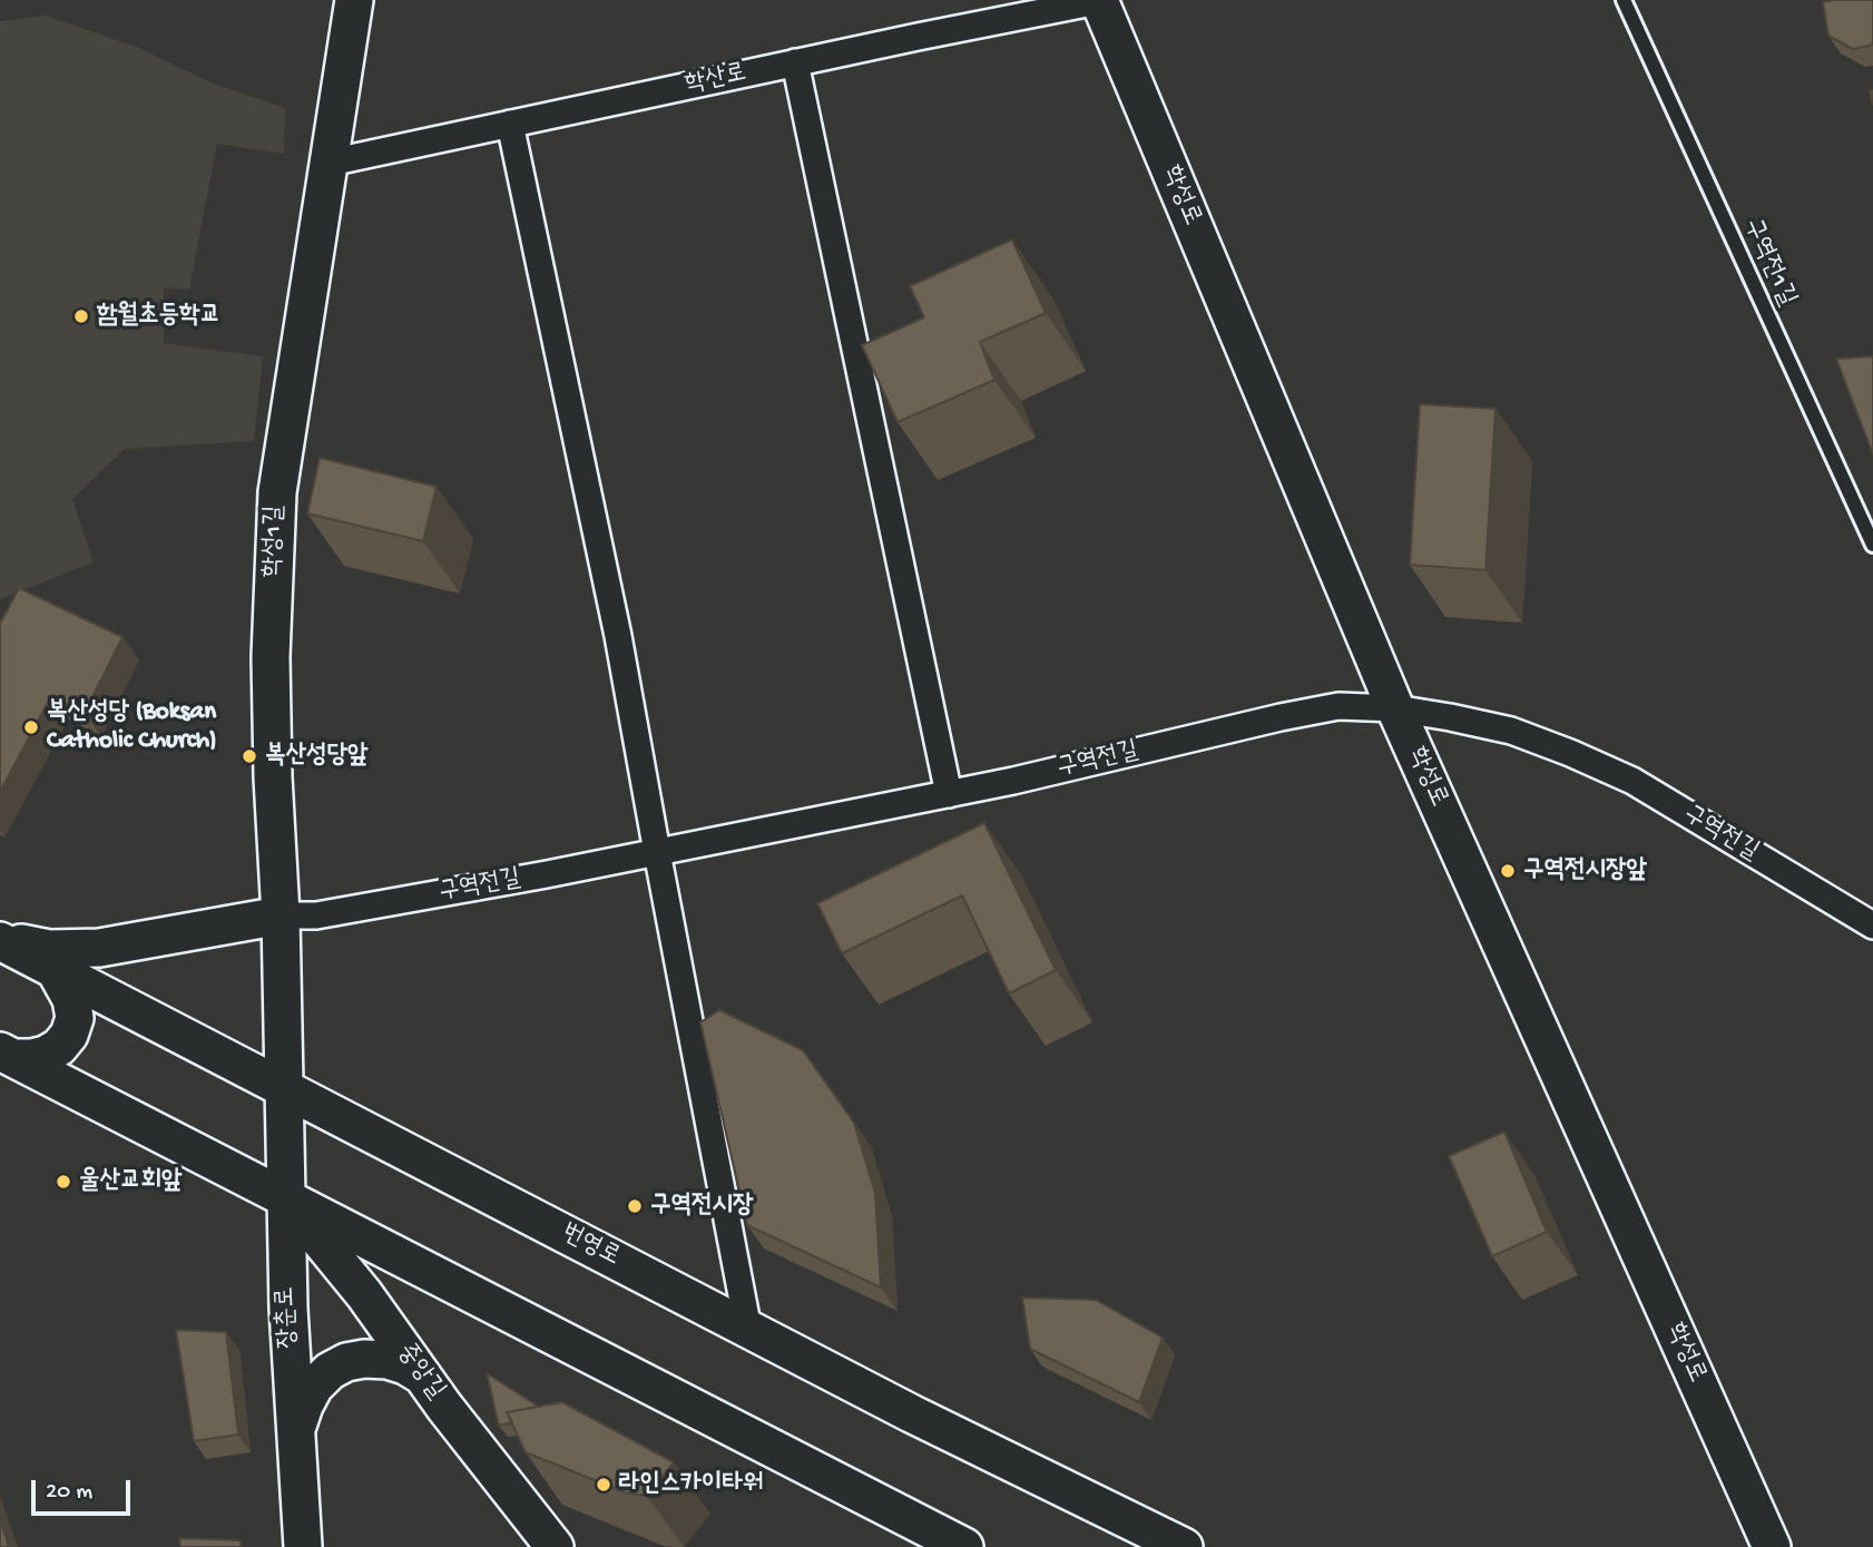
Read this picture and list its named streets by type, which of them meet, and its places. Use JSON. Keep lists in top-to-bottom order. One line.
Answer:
{"streets":{"street":["학산로","학성로","학성1길","구역전길","번영로","장춘로","중앙길"],"lane":["구역전1길"]},"crossings":[["학산로","학성로"],["학산로","학성1길"],["학성로","구역전길"],["학성1길","구역전길"],["학성1길","번영로"],["학성1길","장춘로"],["번영로","장춘로"],["장춘로","중앙길"]],"places":["함월초등학교","복산성당 (Boksan Catholic Church)","복산성당앞","구역전시장앞","울산교회앞","구역전시장","라인스카이타워"],"scale_bar":"20 m"}
